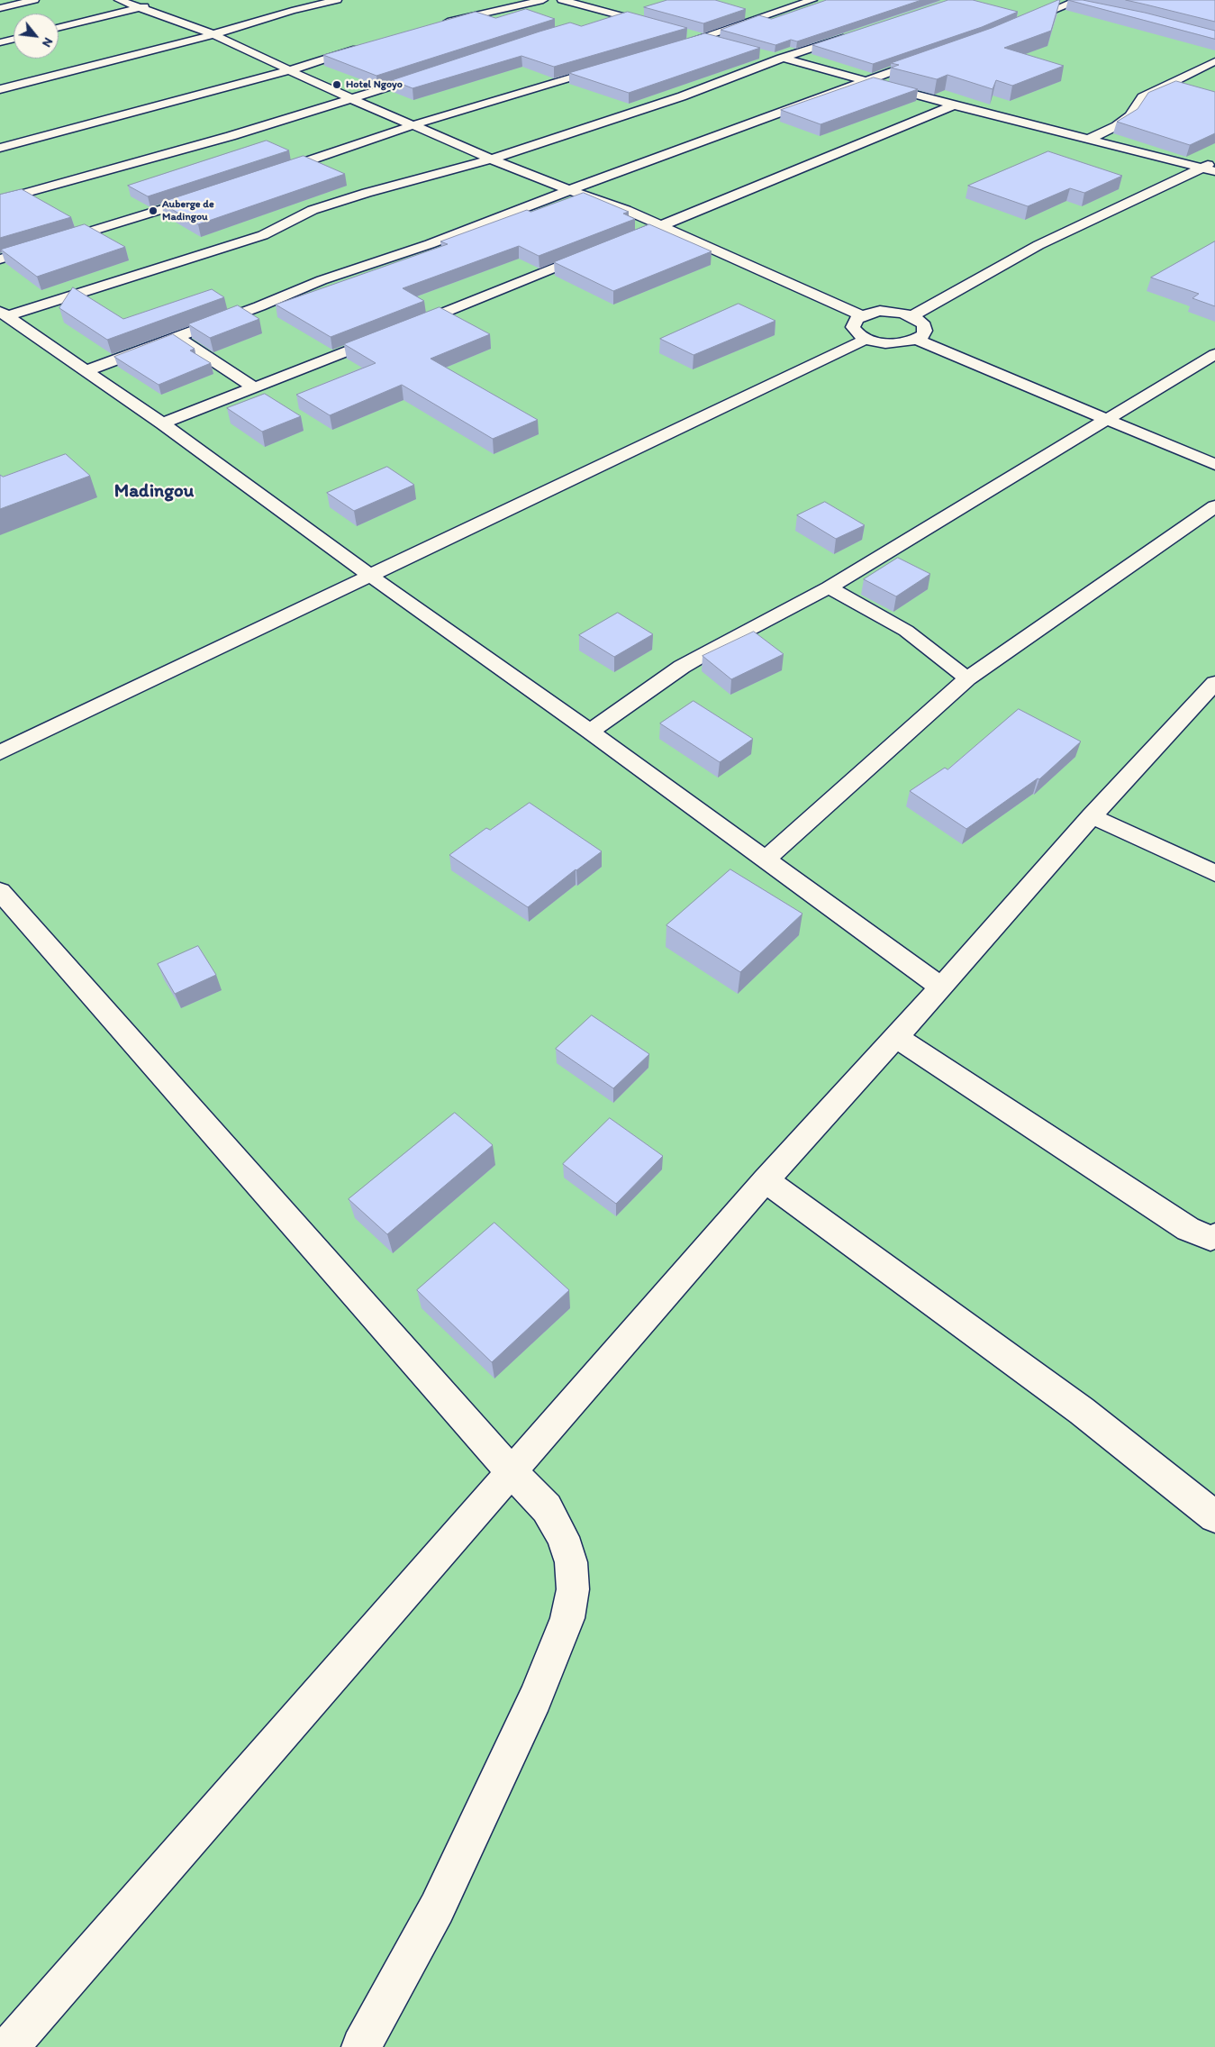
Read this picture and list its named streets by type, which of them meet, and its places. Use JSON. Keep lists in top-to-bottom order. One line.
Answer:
{"districts":["Madingou"],"places":["Hotel Ngoyo","Auberge de Madingou"],"north":"bottom right"}
